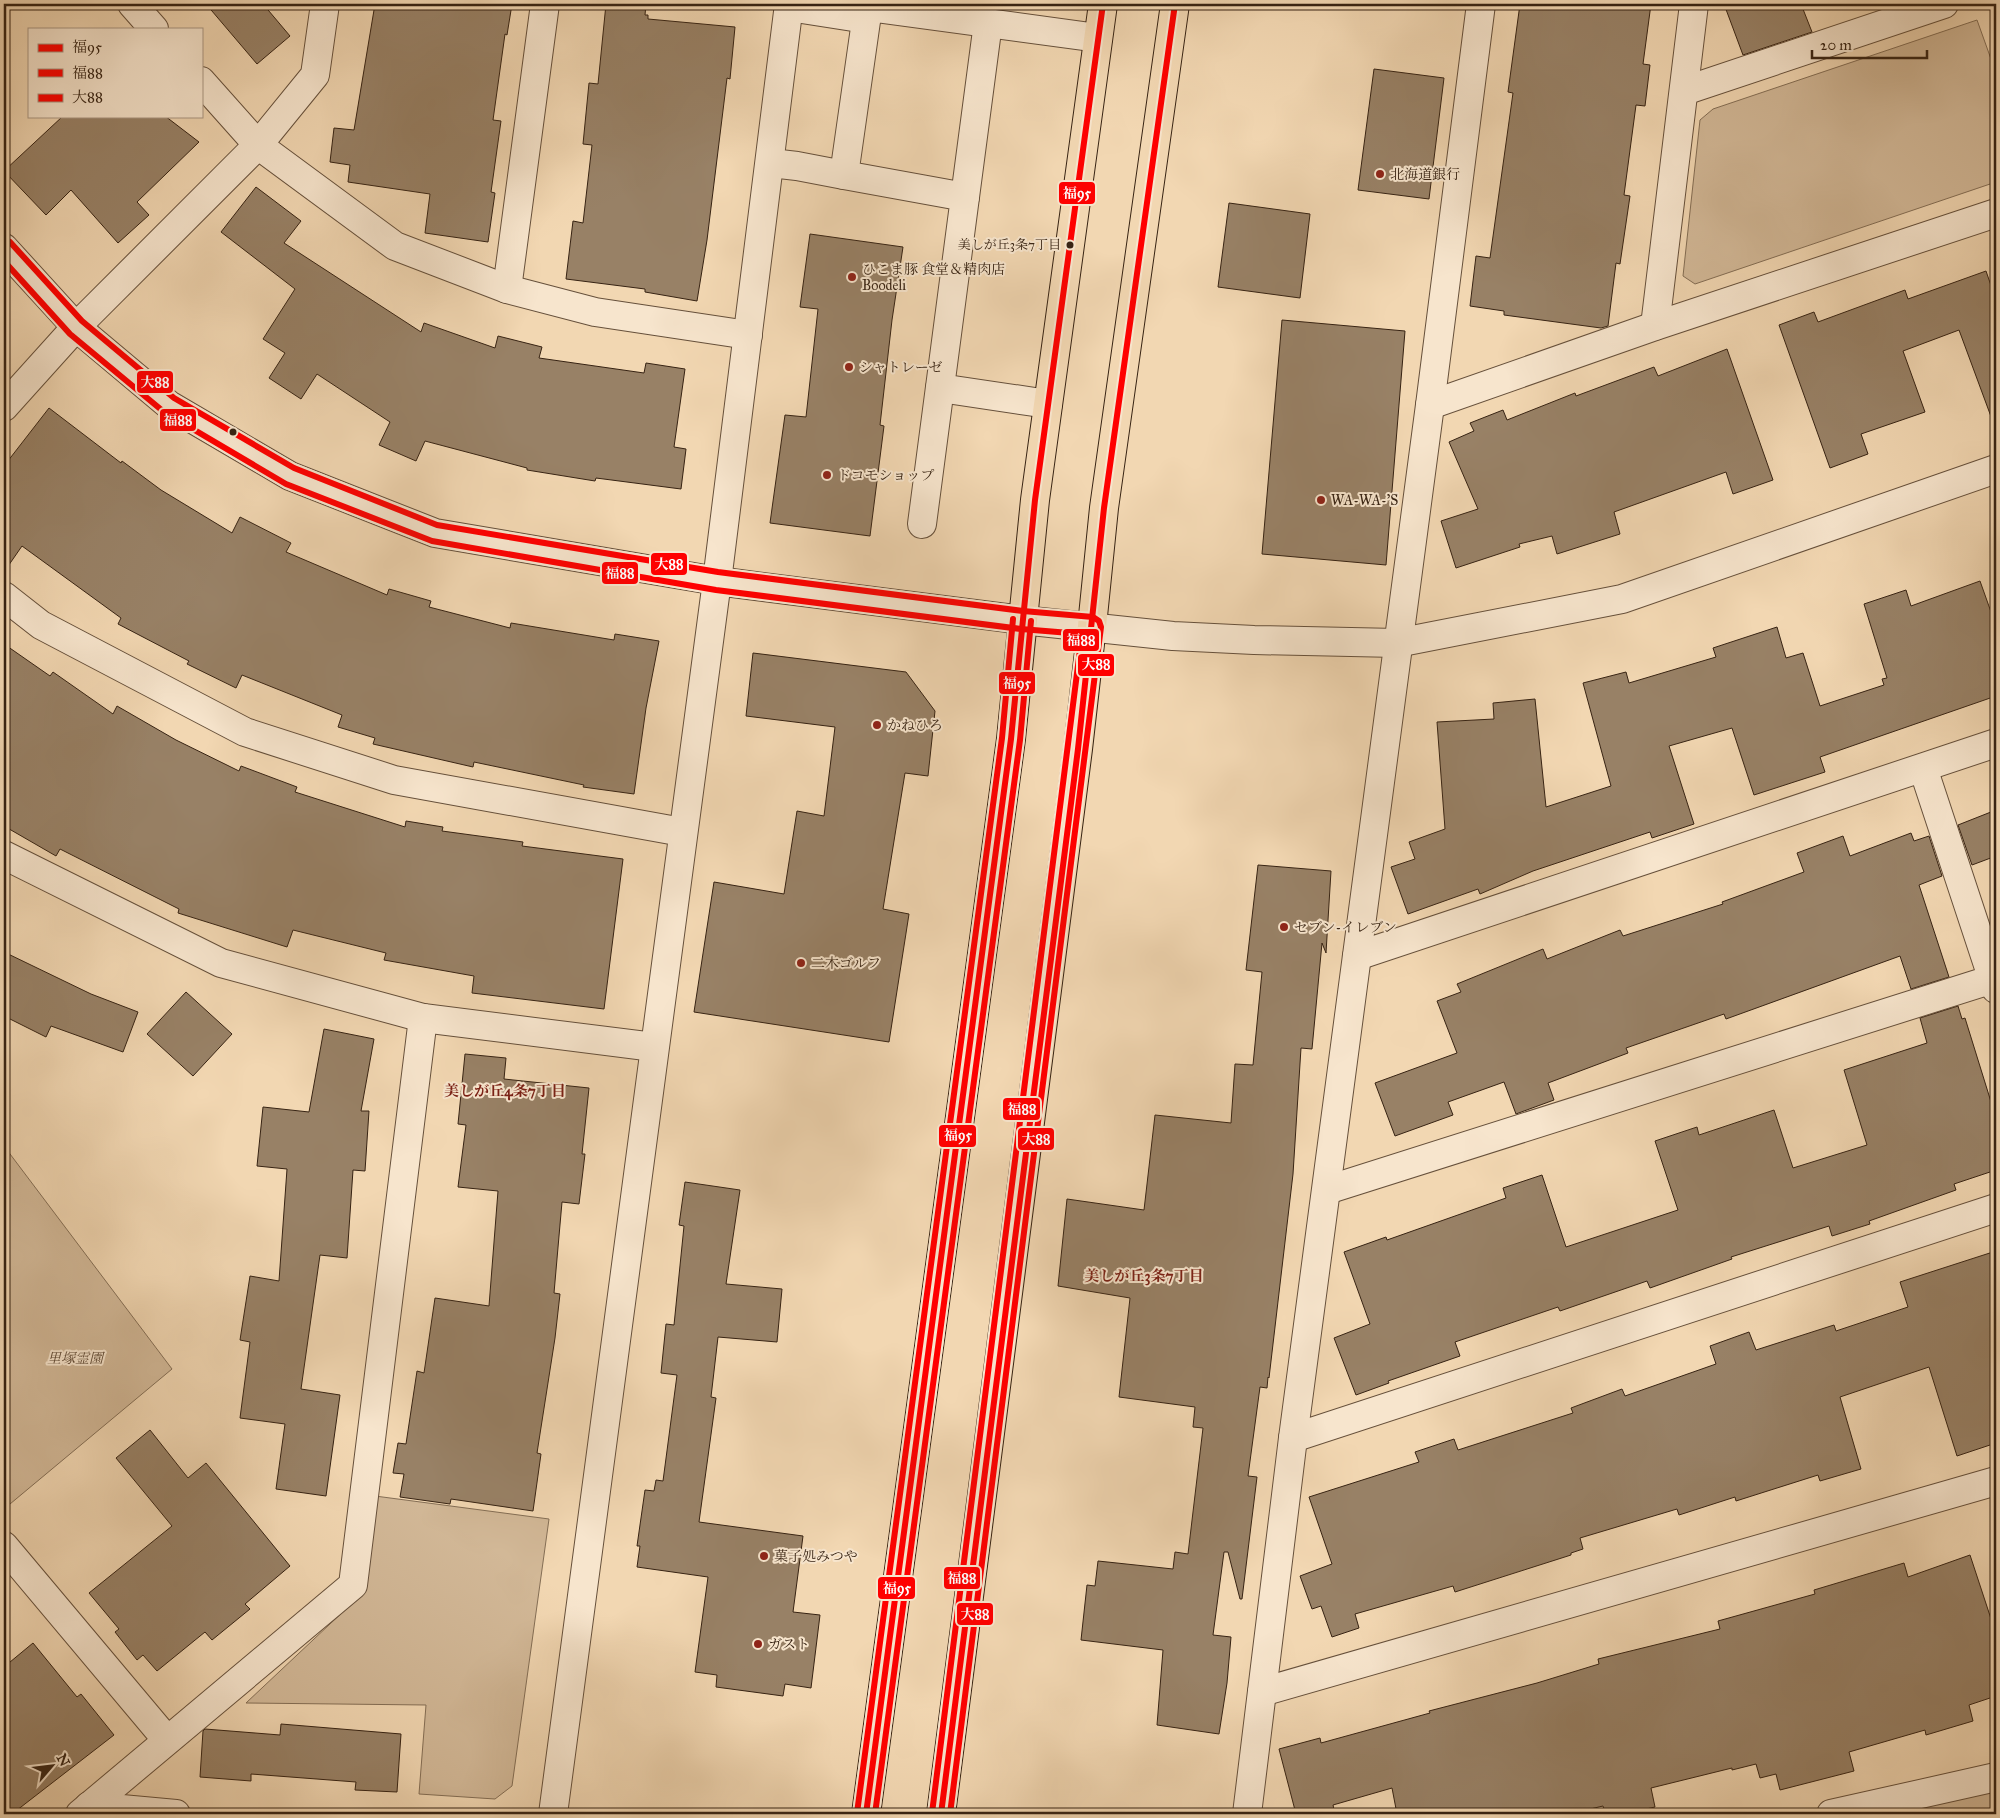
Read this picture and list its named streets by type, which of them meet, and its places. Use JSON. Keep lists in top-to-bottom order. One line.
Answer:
{"districts":["美しが丘4条7丁目","美しが丘3条7丁目"],"parks":["里塚霊園"],"places":["北海道銀行","美しが丘3条7丁目","ひこま豚 食堂＆精肉店 Boodeli","シャトレーゼ","ドコモショップ","WA-WA-’S","かねひろ","セブン-イレブン","二木ゴルフ","菓子処みつや","ガスト"],"lines":["transit line 福95","transit line 大88","transit line 福88"],"legend":["福95","福88","大88"],"scale_bar":"20 m","north":"top right"}
